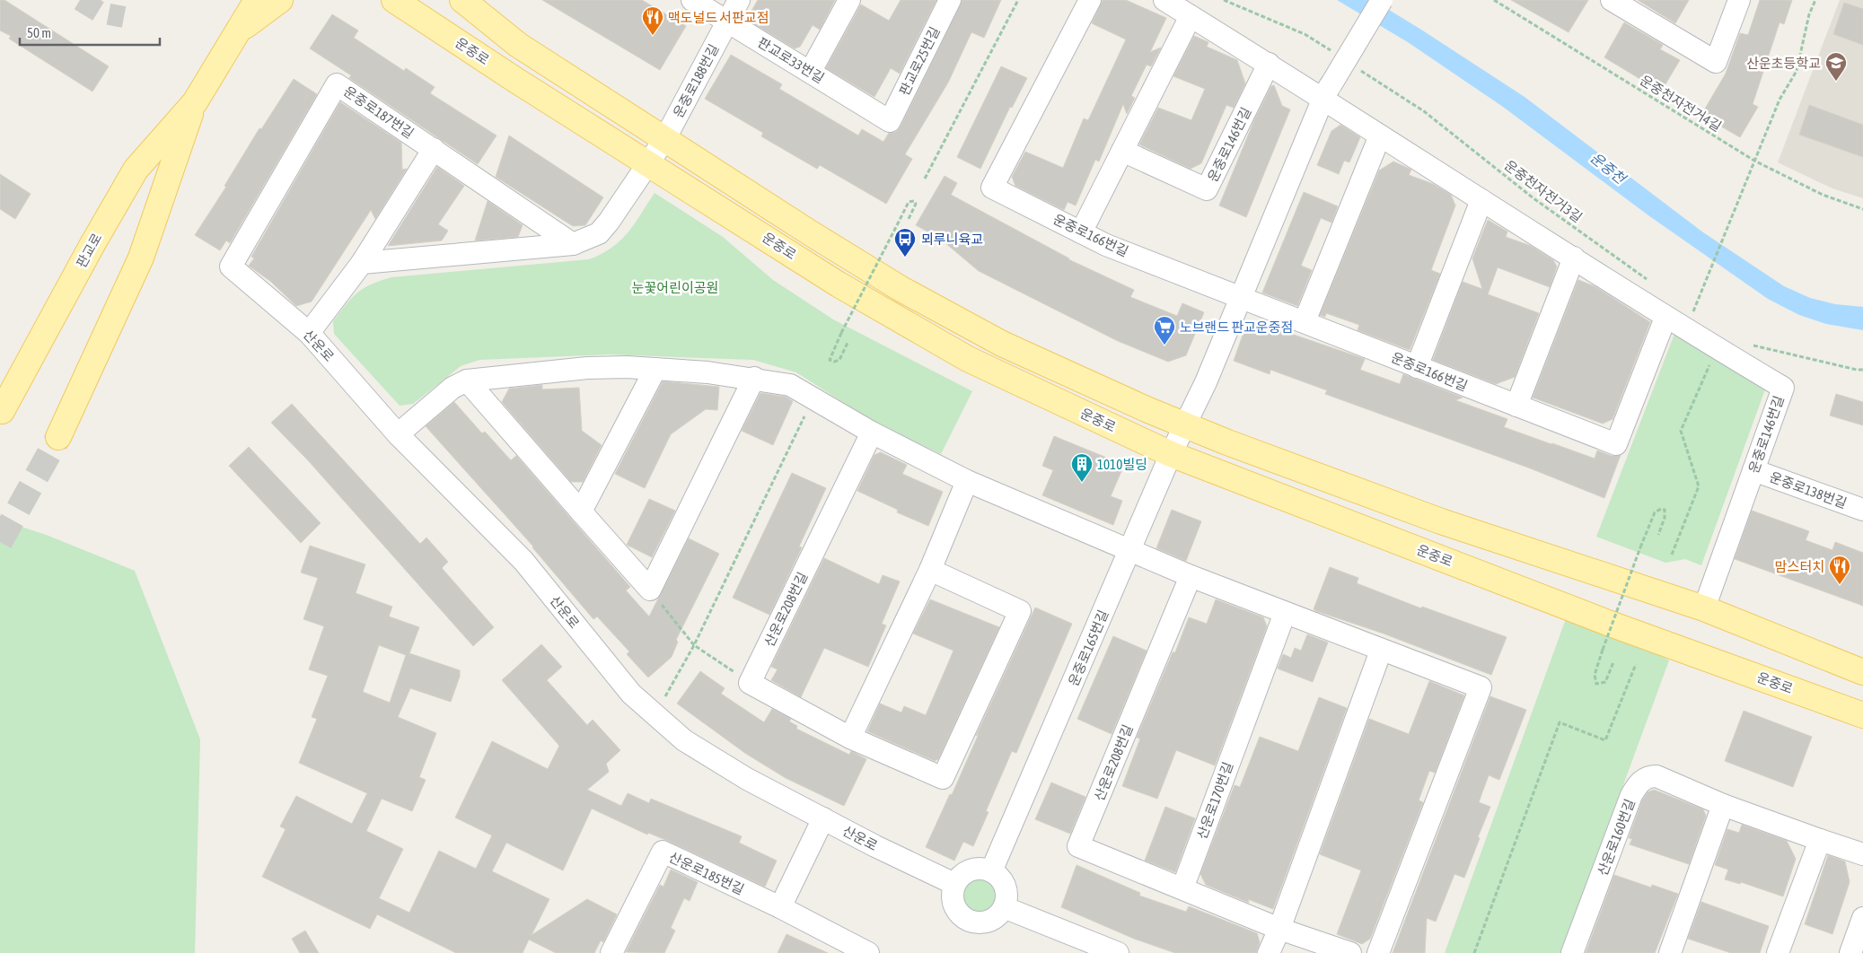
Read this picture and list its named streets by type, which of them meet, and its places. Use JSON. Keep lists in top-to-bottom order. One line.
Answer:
{"streets":{"main road":["운중로","판교로"],"street":["판교로33번길","판교로25번길","운중로188번길","운중로187번길","운중로146번길","운중로166번길","산운로","운중로138번길","산운로208번길","운중로165번길","산운로170번길","산운로160번길","산운로185번길"],"path":["운중천자전거4길","운중천자전거3길"]},"crossings":[["운중로","운중로188번길"],["운중로","운중로146번길"],["운중로","운중로165번길"],["판교로33번길","판교로25번길"],["판교로33번길","운중로188번길"],["운중로187번길","산운로"],["운중로146번길","운중로166번길"],["운중로146번길","운중로138번길"],["산운로","운중로165번길"],["산운로208번길","산운로170번길"]],"water":["운중천"],"parks":["눈꽃어린이공원"],"places":{"restaurant":["맥도널드 서판교점","맘스터치"],"school or university":["산운초등학교"],"bus stop":["뫼루니육교"],"supermarket":["노브랜드 판교운중점"],"building":["1010빌딩"]},"scale_bar":"50 m"}
